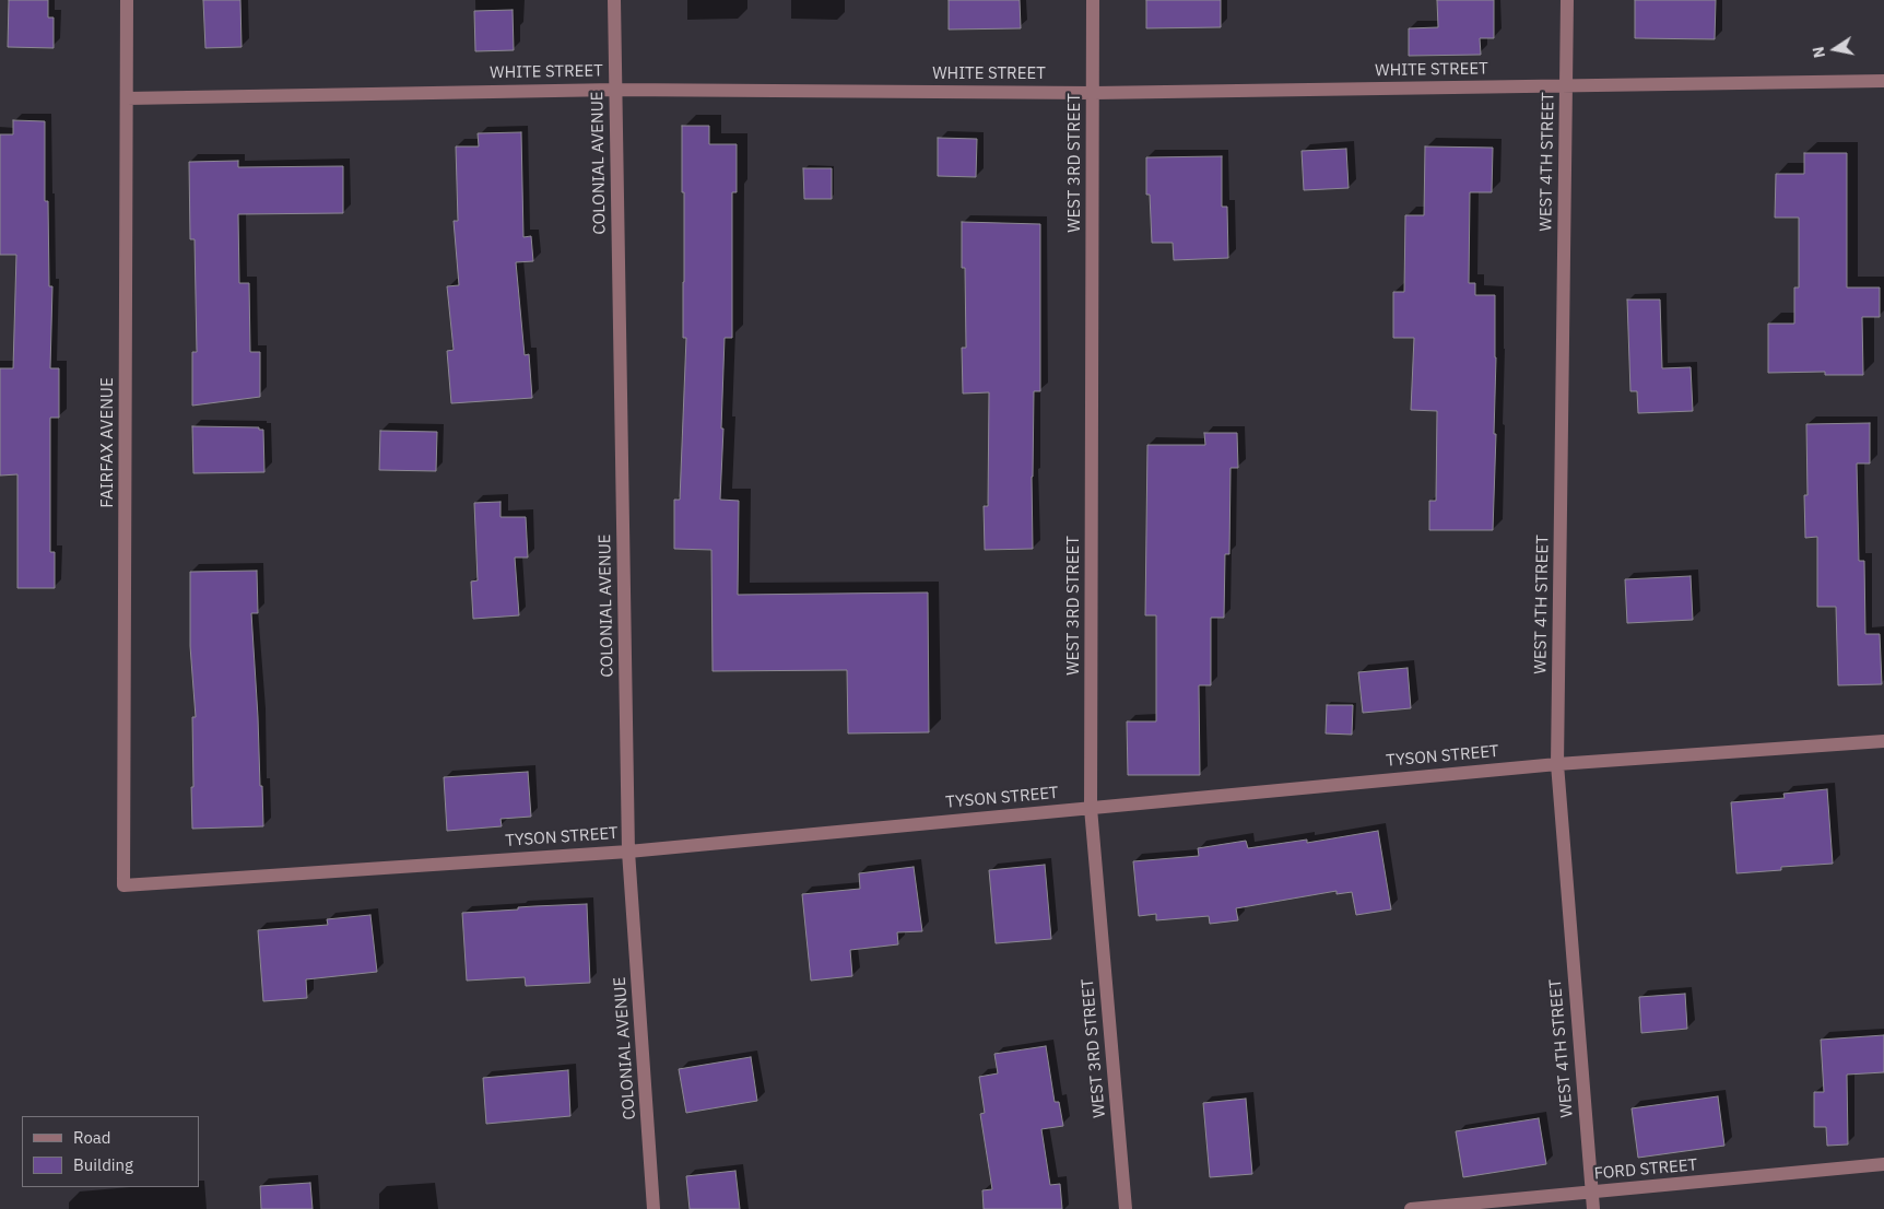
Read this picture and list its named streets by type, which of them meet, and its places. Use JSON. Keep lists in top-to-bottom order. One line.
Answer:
{"streets":{"street":["WHITE STREET","WEST 4TH STREET","COLONIAL AVENUE","WEST 3RD STREET","FAIRFAX AVENUE","TYSON STREET","FORD STREET"]},"crossings":[["WHITE STREET","WEST 4TH STREET"],["WHITE STREET","COLONIAL AVENUE"],["WHITE STREET","WEST 3RD STREET"],["WHITE STREET","FAIRFAX AVENUE"],["WEST 4TH STREET","TYSON STREET"],["WEST 4TH STREET","FORD STREET"],["COLONIAL AVENUE","TYSON STREET"],["WEST 3RD STREET","TYSON STREET"],["FAIRFAX AVENUE","TYSON STREET"]],"legend":["Road","Building"],"north":"left"}
